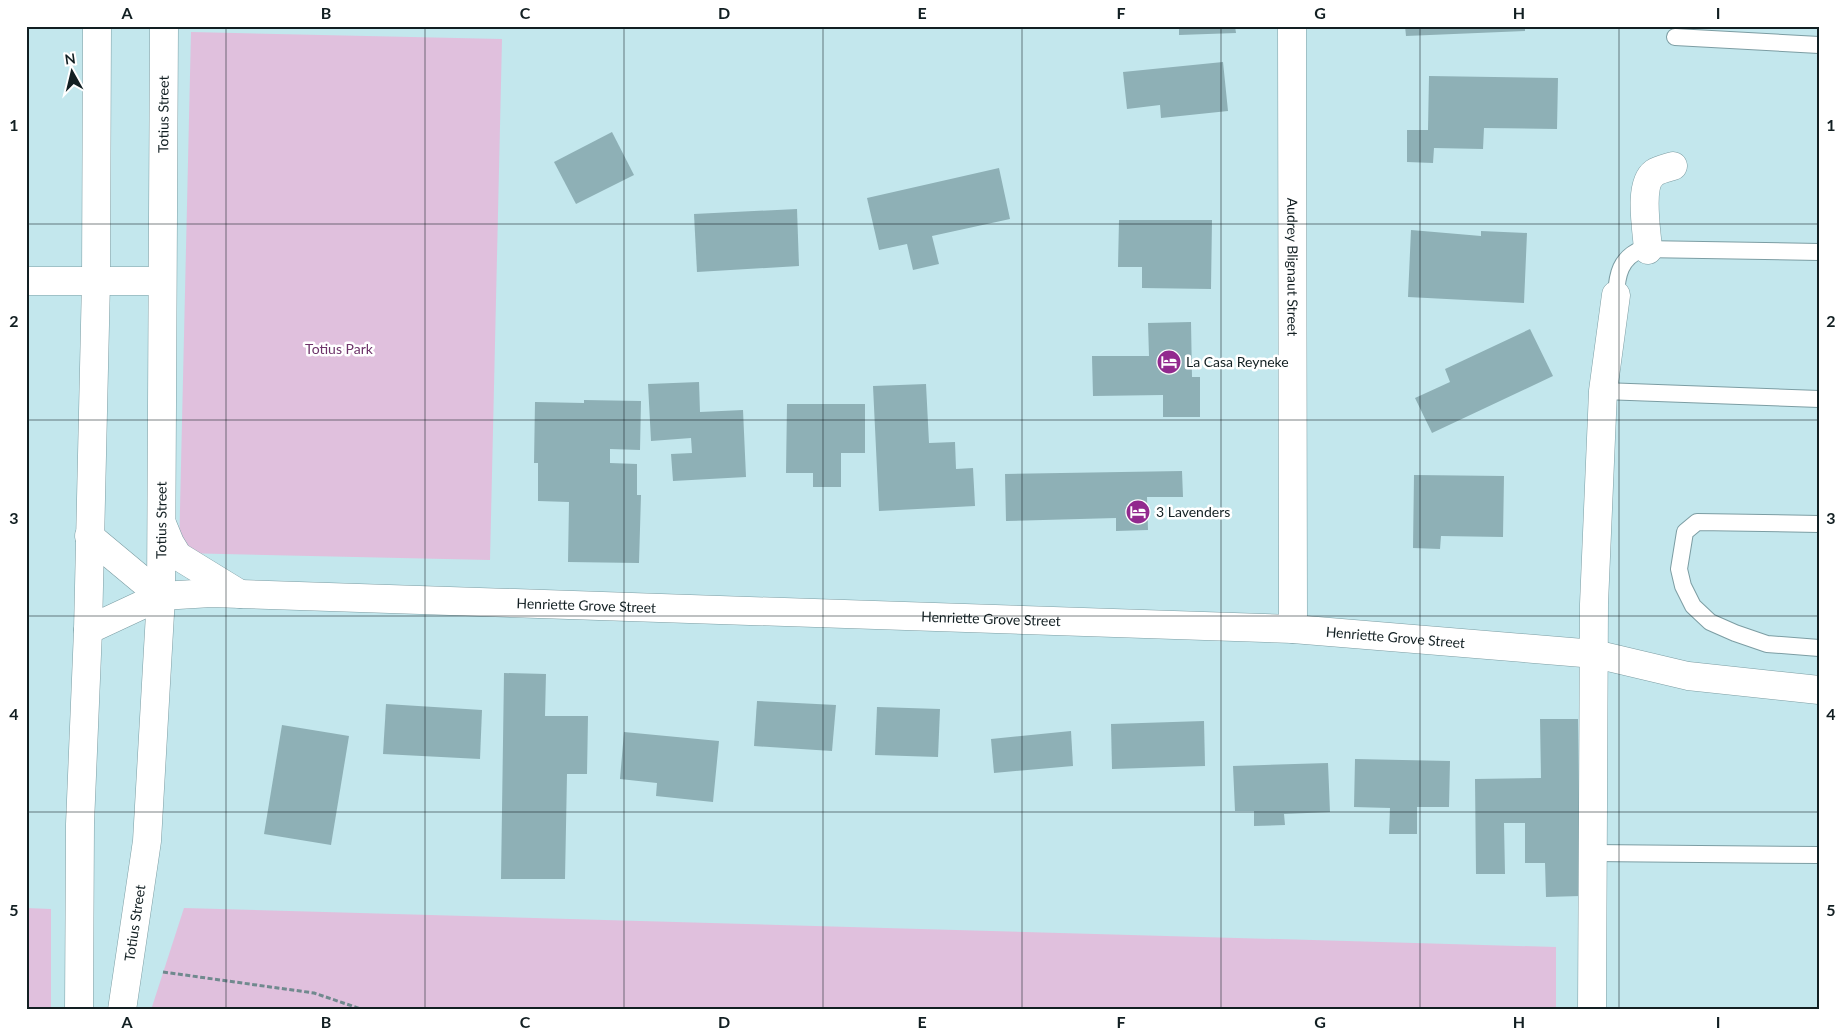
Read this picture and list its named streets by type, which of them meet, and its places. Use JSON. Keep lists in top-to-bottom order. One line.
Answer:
{"streets":{"street":["Totius Street","Audrey Blignaut Street","Henriette Grove Street"]},"crossings":[["Totius Street","Henriette Grove Street"],["Audrey Blignaut Street","Henriette Grove Street"]],"parks":["Totius Park"],"places":{"hotel":["La Casa Reyneke","3 Lavenders"]},"north":"top","grid":{"columns":["A","B","C","D","E","F","G","H","I"],"rows":["1","2","3","4","5"]}}
